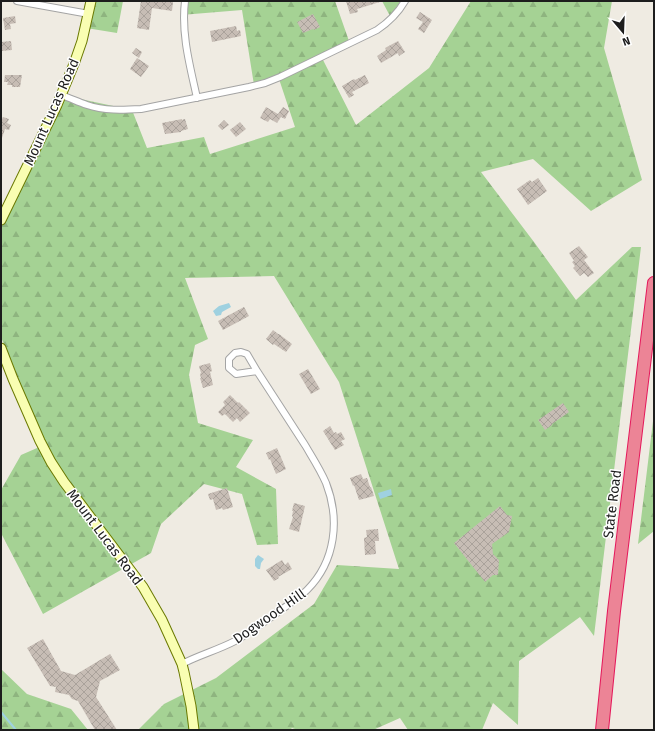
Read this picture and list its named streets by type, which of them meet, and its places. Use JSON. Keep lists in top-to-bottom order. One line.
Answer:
{"streets":{"highway":["State Road"],"street":["Mount Lucas Road","Dogwood Hill"]},"crossings":[["Mount Lucas Road","Dogwood Hill"]],"north":"bottom"}
